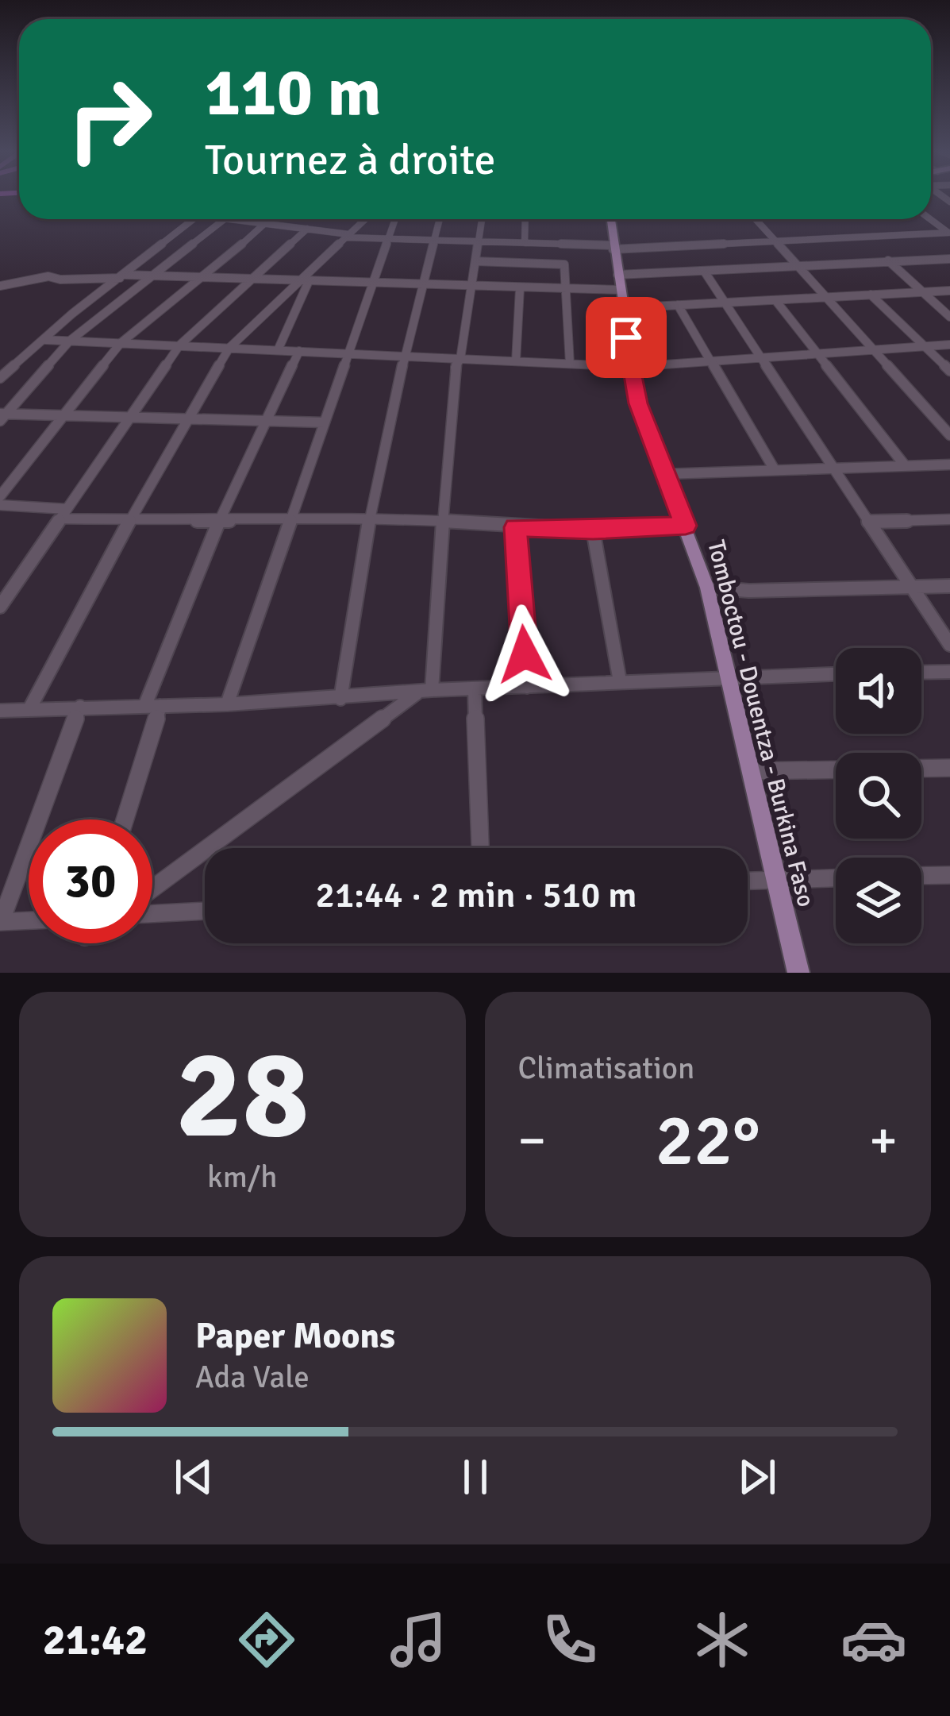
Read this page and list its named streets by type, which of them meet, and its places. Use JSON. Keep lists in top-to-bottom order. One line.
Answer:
{"streets":{"main road":["Tomboctou - Douentza - Burkina Faso"]},"page":{"turn":["110 m","Tournez à droite"],"limit":"30","trip":"21:44 · 2 min · 510 m","tile":[["28","km/h"],"Climatisation"],"heat":["−","22°","+"],"song":["Paper Moons","Ada Vale"],"tabs":"21:42"}}
